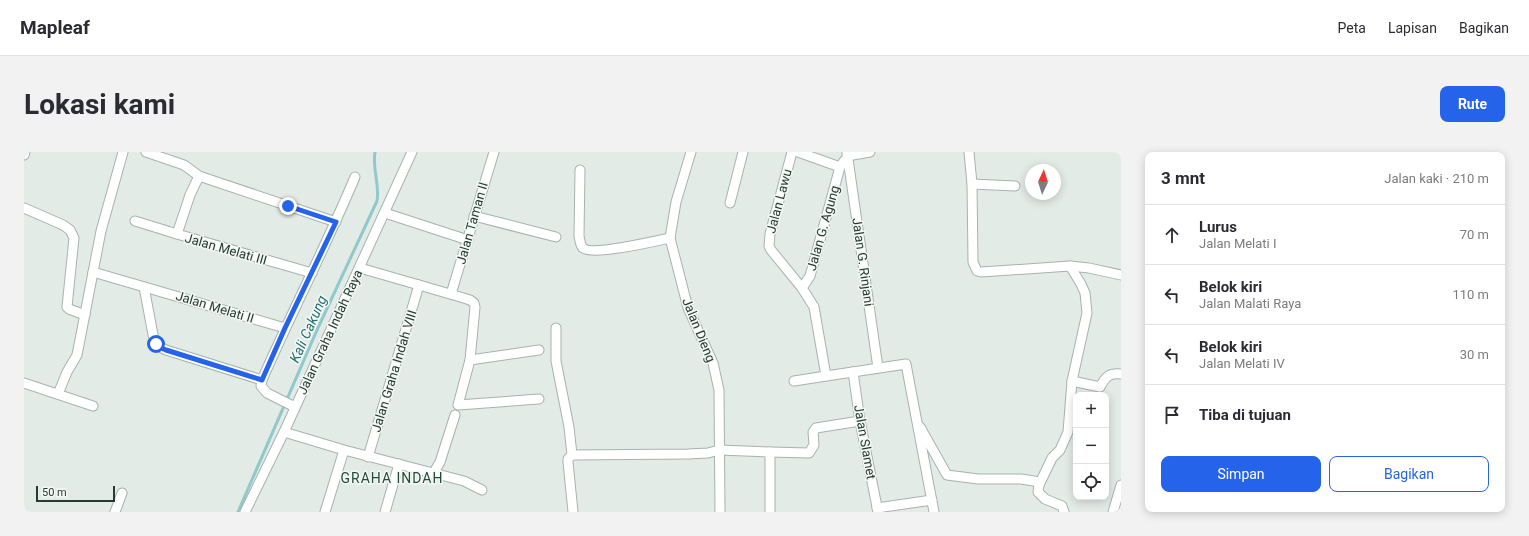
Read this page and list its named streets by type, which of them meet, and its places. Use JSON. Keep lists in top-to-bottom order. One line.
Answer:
{"streets":{"street":["Jalan Lawu","Jalan Taman II","Jalan G. Agung","Jalan Melati III","Jalan G. Rinjani","Jalan Melati II","Jalan Dieng","Jalan Graha Indah Raya","Jalan Graha Indah VIII","Jalan Slamet"]},"crossings":[["Jalan Lawu","Jalan G. Agung"]],"districts":["GRAHA INDAH"],"water":["Kali Cakung"],"scale_bar":"50 m","north":"top","page":{"header":"Mapleaf","nav":["Peta","Lapisan","Bagikan"],"buttons":["Rute",["Simpan","Bagikan"]],"title":"Lokasi kami","heading":["3 mnt","Jalan kaki · 210 m"],"list":[["Lurus","Jalan Melati I","70 m"],["Belok kiri","Jalan Malati Raya","110 m"],["Belok kiri","Jalan Melati IV","30 m"],"Tiba di tujuan"],"map_buttons":["+","−"],"scale":"50 m"}}
